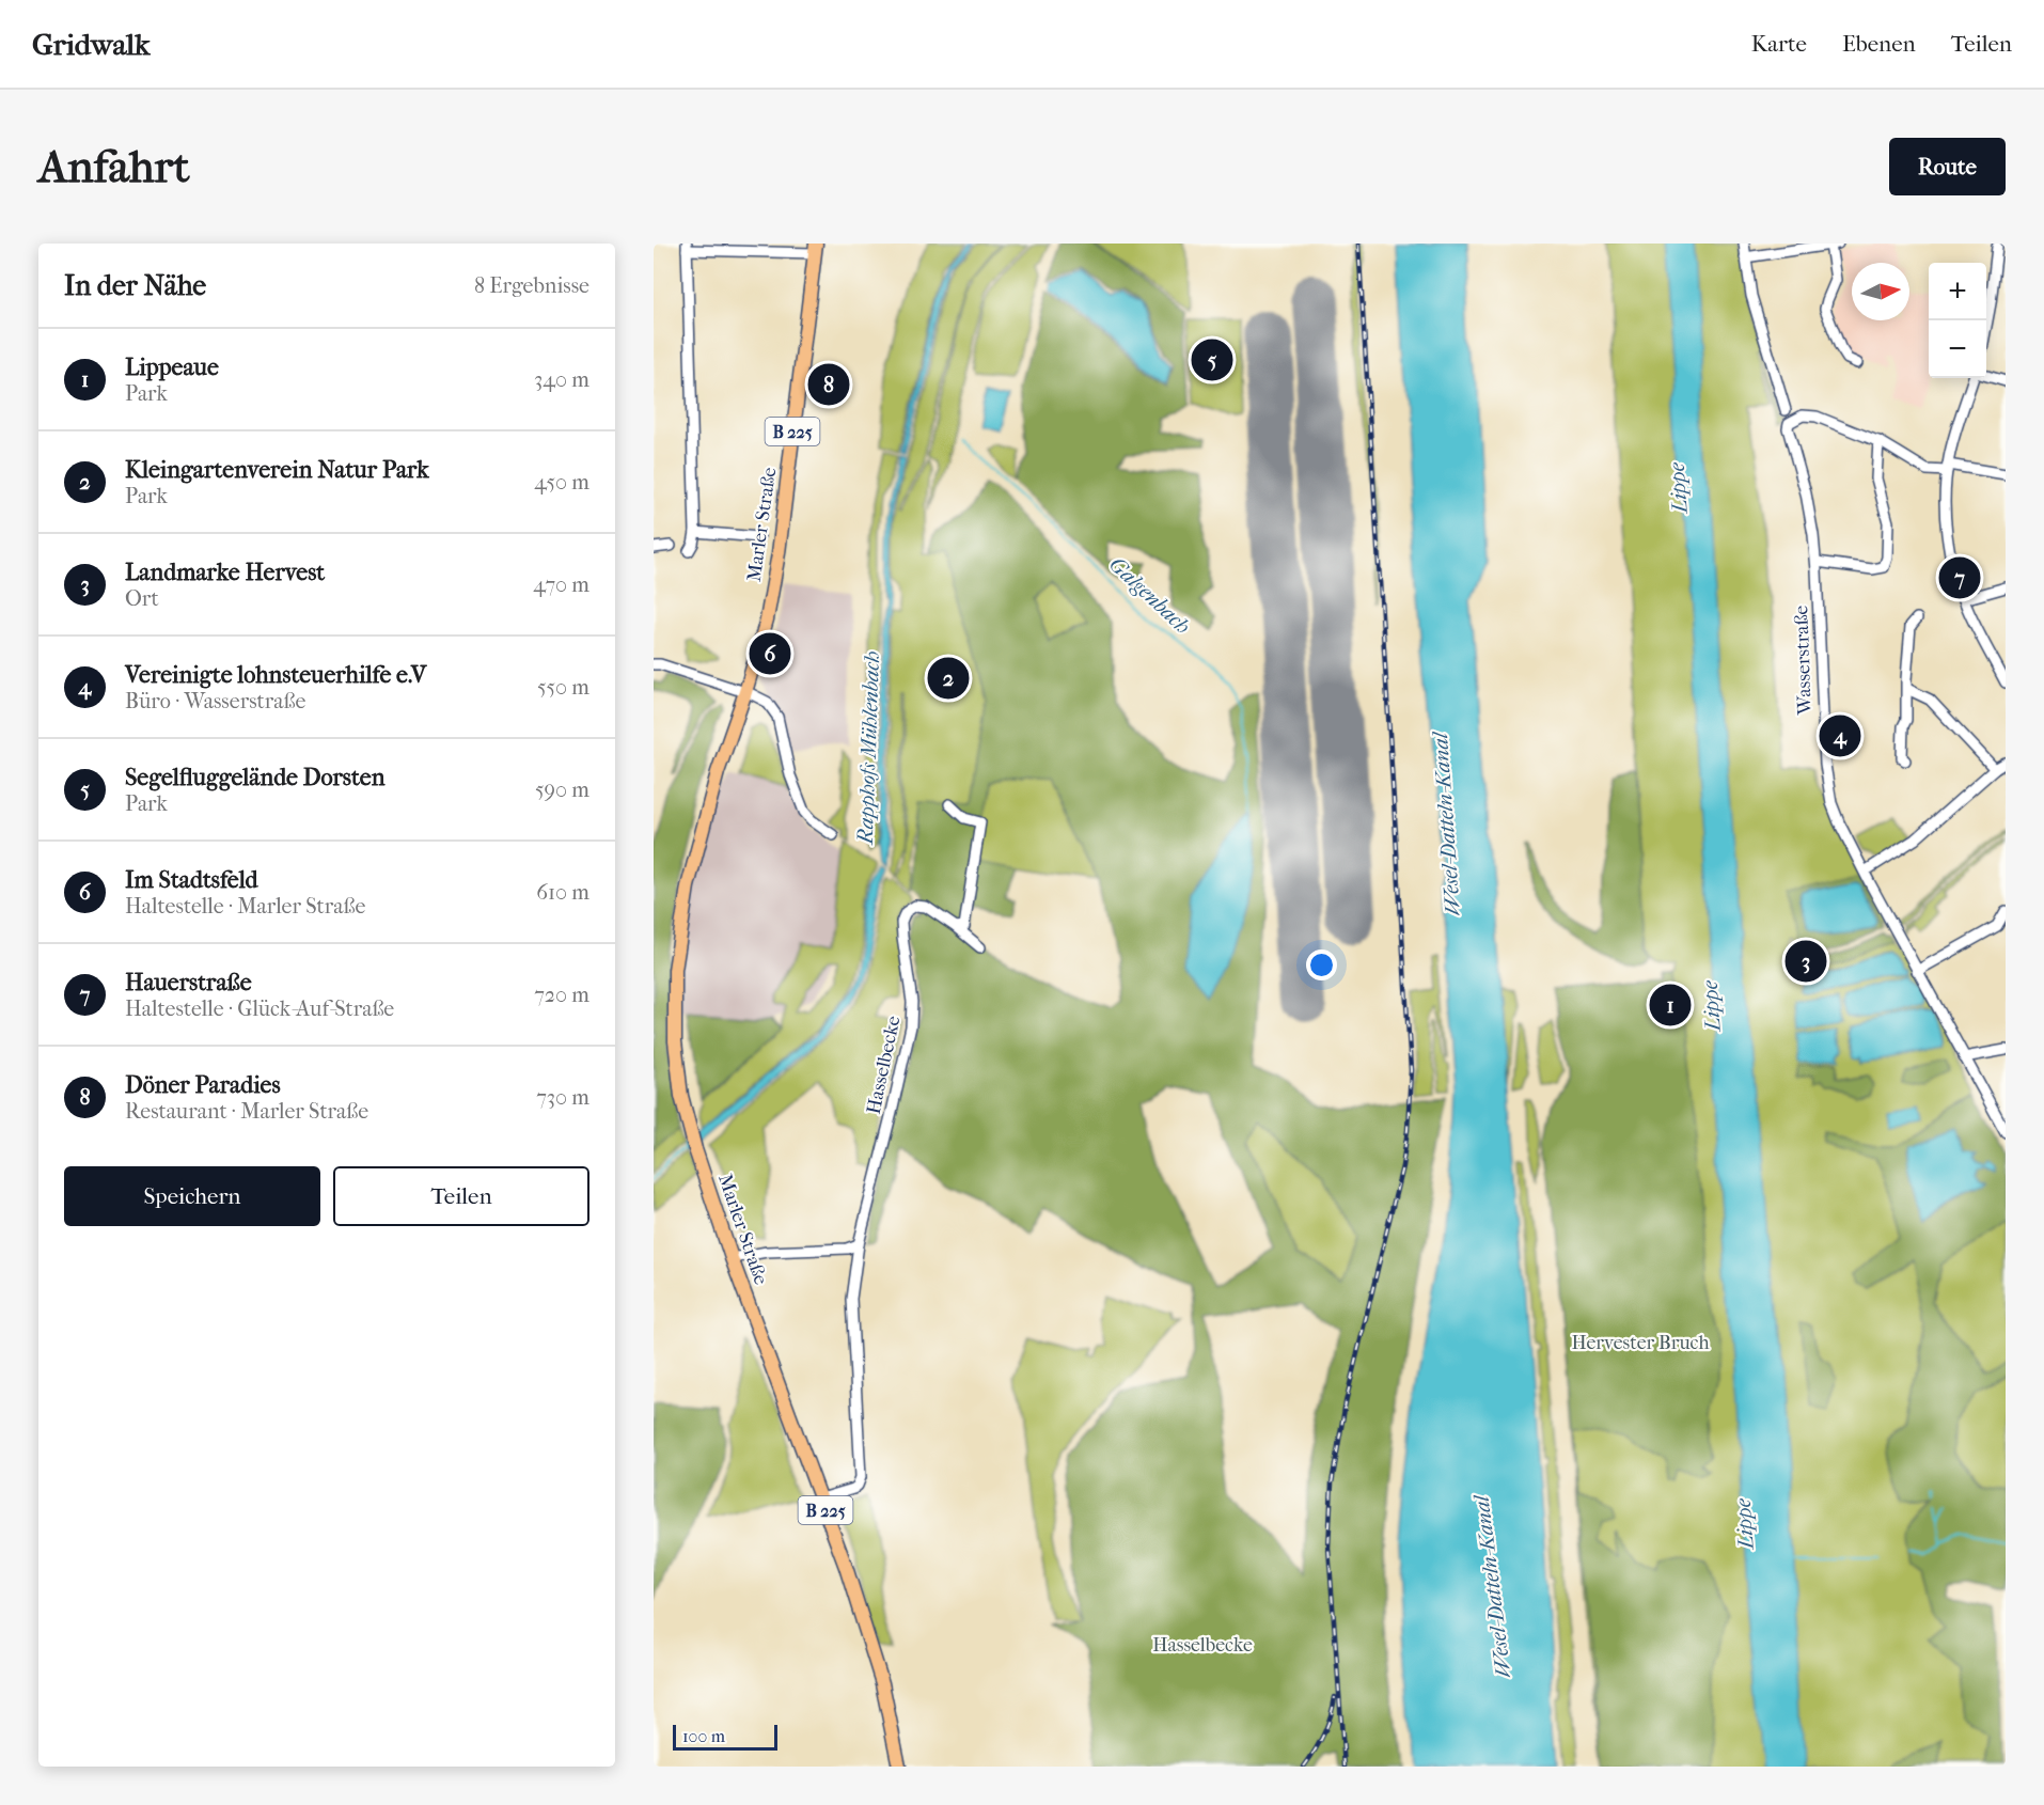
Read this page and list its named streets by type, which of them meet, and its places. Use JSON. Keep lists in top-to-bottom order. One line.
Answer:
{"streets":{"main road":["B 225","Marler Straße"],"street":["Wasserstraße","Hasselbecke"]},"crossings":[["Marler Straße","Hasselbecke"]],"water":["Lippe","Galgenbach","Rapphofs Mühlenbach","Wesel-Datteln-Kanal"],"parks":["Hervester Bruch","Hasselbecke"],"scale_bar":"100 m","north":"right","page":{"header":"Gridwalk","nav":["Karte","Ebenen","Teilen"],"buttons":["Route",["Speichern","Teilen"]],"title":"Anfahrt","heading":["In der Nähe","8 Ergebnisse"],"map_buttons":["+","−"],"list":[{"mark":"1","name":"Lippeaue","note":"Park","value":"340 m"},{"mark":"2","name":"Kleingartenverein Natur Park","note":"Park","value":"450 m"},{"mark":"3","name":"Landmarke Hervest","note":"Ort","value":"470 m"},{"mark":"4","name":"Vereinigte lohnsteuerhilfe e.V","note":"Büro · Wasserstraße","value":"550 m"},{"mark":"5","name":"Segelfluggelände Dorsten","note":"Park","value":"590 m"},{"mark":"6","name":"Im Stadtsfeld","note":"Haltestelle · Marler Straße","value":"610 m"},{"mark":"7","name":"Hauerstraße","note":"Haltestelle · Glück-Auf-Straße","value":"720 m"},{"mark":"8","name":"Döner Paradies","note":"Restaurant · Marler Straße","value":"730 m"}],"pins":["5","8","7","6","2","4","3","1"],"scale":"100 m"}}
